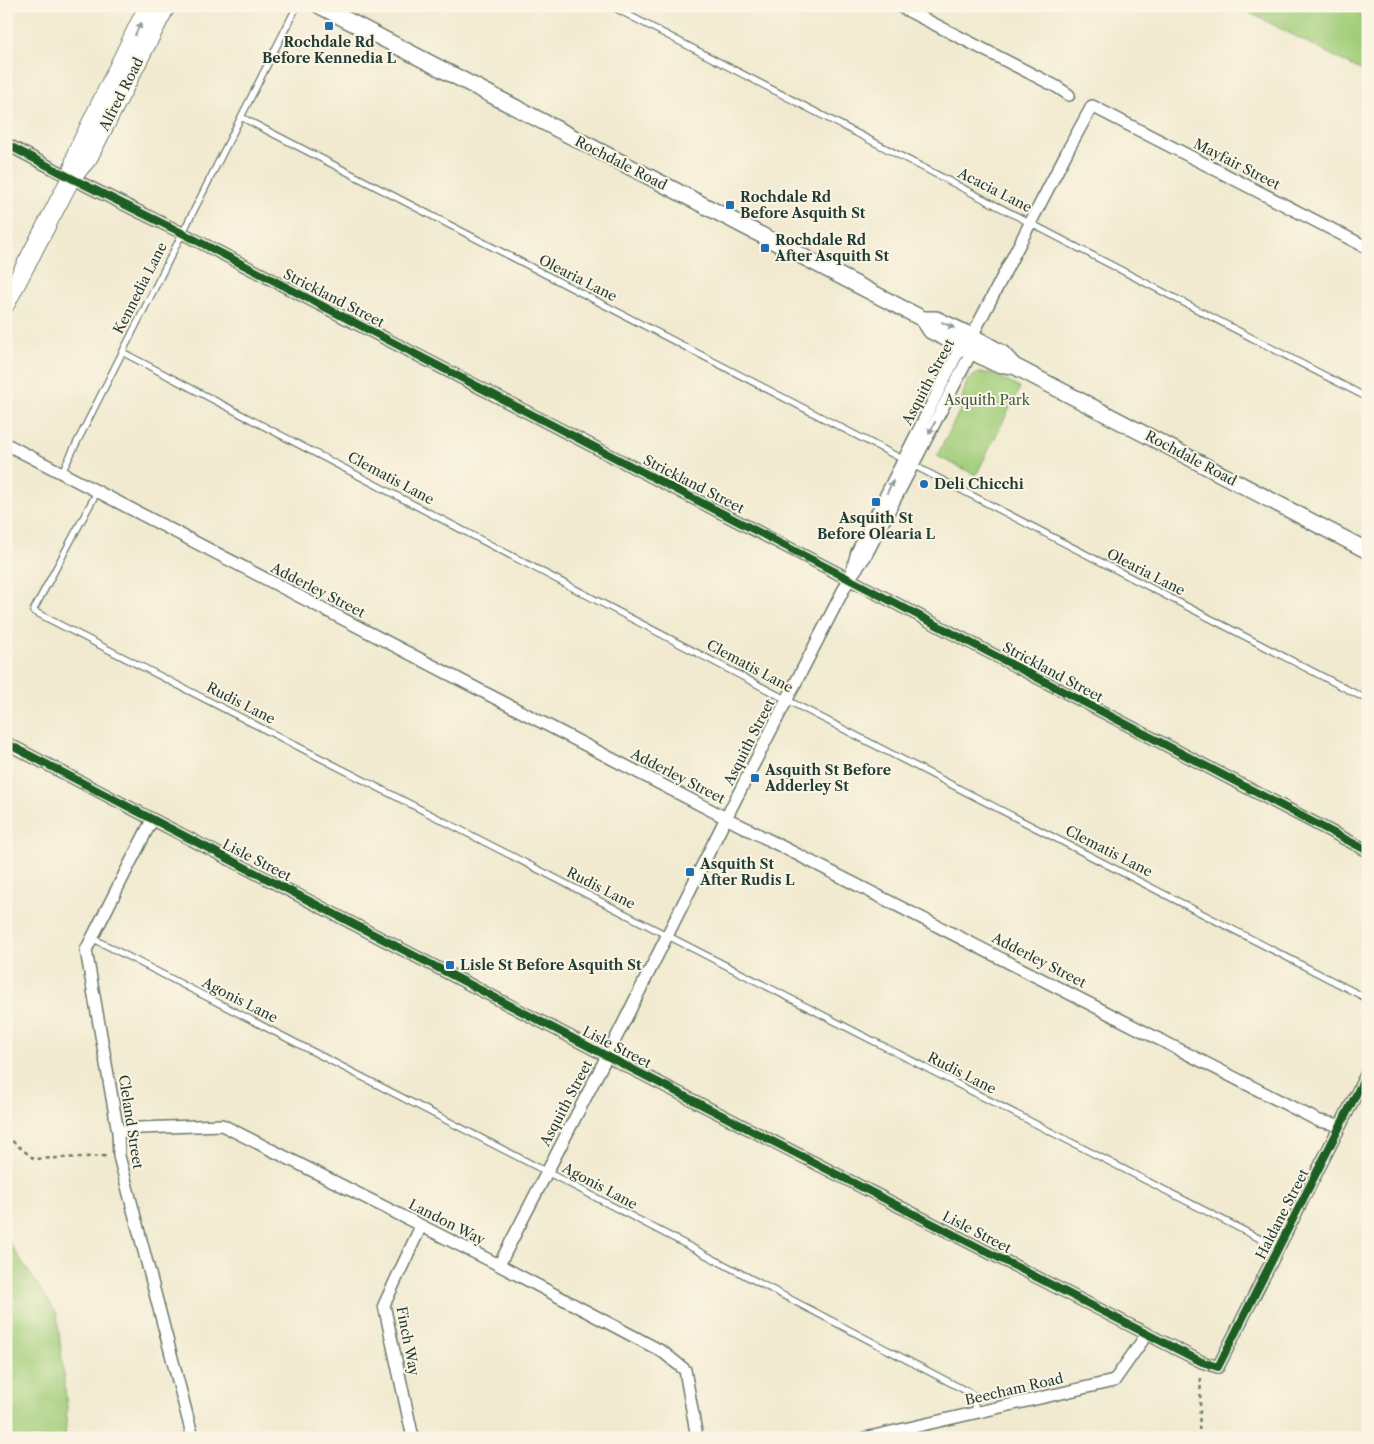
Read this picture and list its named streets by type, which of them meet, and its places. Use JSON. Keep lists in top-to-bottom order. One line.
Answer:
{"streets":{"main road":["Alfred Road","Rochdale Road"],"street":["Mayfair Street","Strickland Street","Asquith Street","Adderley Street","Lisle Street","Cleland Street","Haldane Street","Landon Way","Finch Way","Beecham Road"],"lane":["Acacia Lane","Olearia Lane","Kennedia Lane","Clematis Lane","Rudis Lane","Agonis Lane"]},"crossings":[["Alfred Road","Strickland Street"],["Rochdale Road","Asquith Street"],["Mayfair Street","Asquith Street"],["Acacia Lane","Asquith Street"],["Olearia Lane","Kennedia Lane"],["Olearia Lane","Asquith Street"],["Kennedia Lane","Strickland Street"],["Kennedia Lane","Clematis Lane"],["Kennedia Lane","Adderley Street"],["Strickland Street","Asquith Street"],["Asquith Street","Clematis Lane"],["Asquith Street","Adderley Street"],["Asquith Street","Rudis Lane"],["Asquith Street","Lisle Street"],["Asquith Street","Agonis Lane"],["Asquith Street","Landon Way"],["Adderley Street","Rudis Lane"],["Adderley Street","Haldane Street"],["Rudis Lane","Haldane Street"],["Lisle Street","Cleland Street"],["Lisle Street","Haldane Street"],["Lisle Street","Beecham Road"],["Agonis Lane","Cleland Street"],["Agonis Lane","Beecham Road"],["Cleland Street","Landon Way"],["Landon Way","Finch Way"]],"parks":["Asquith Park"],"places":{"transit":["Rochdale Rd Before Kennedia L","Rochdale Rd Before Asquith St","Rochdale Rd After Asquith St","Asquith St Before Olearia L","Asquith St Before Adderley St","Asquith St After Rudis L","Lisle St Before Asquith St"],"other":["Deli Chicchi"]}}
